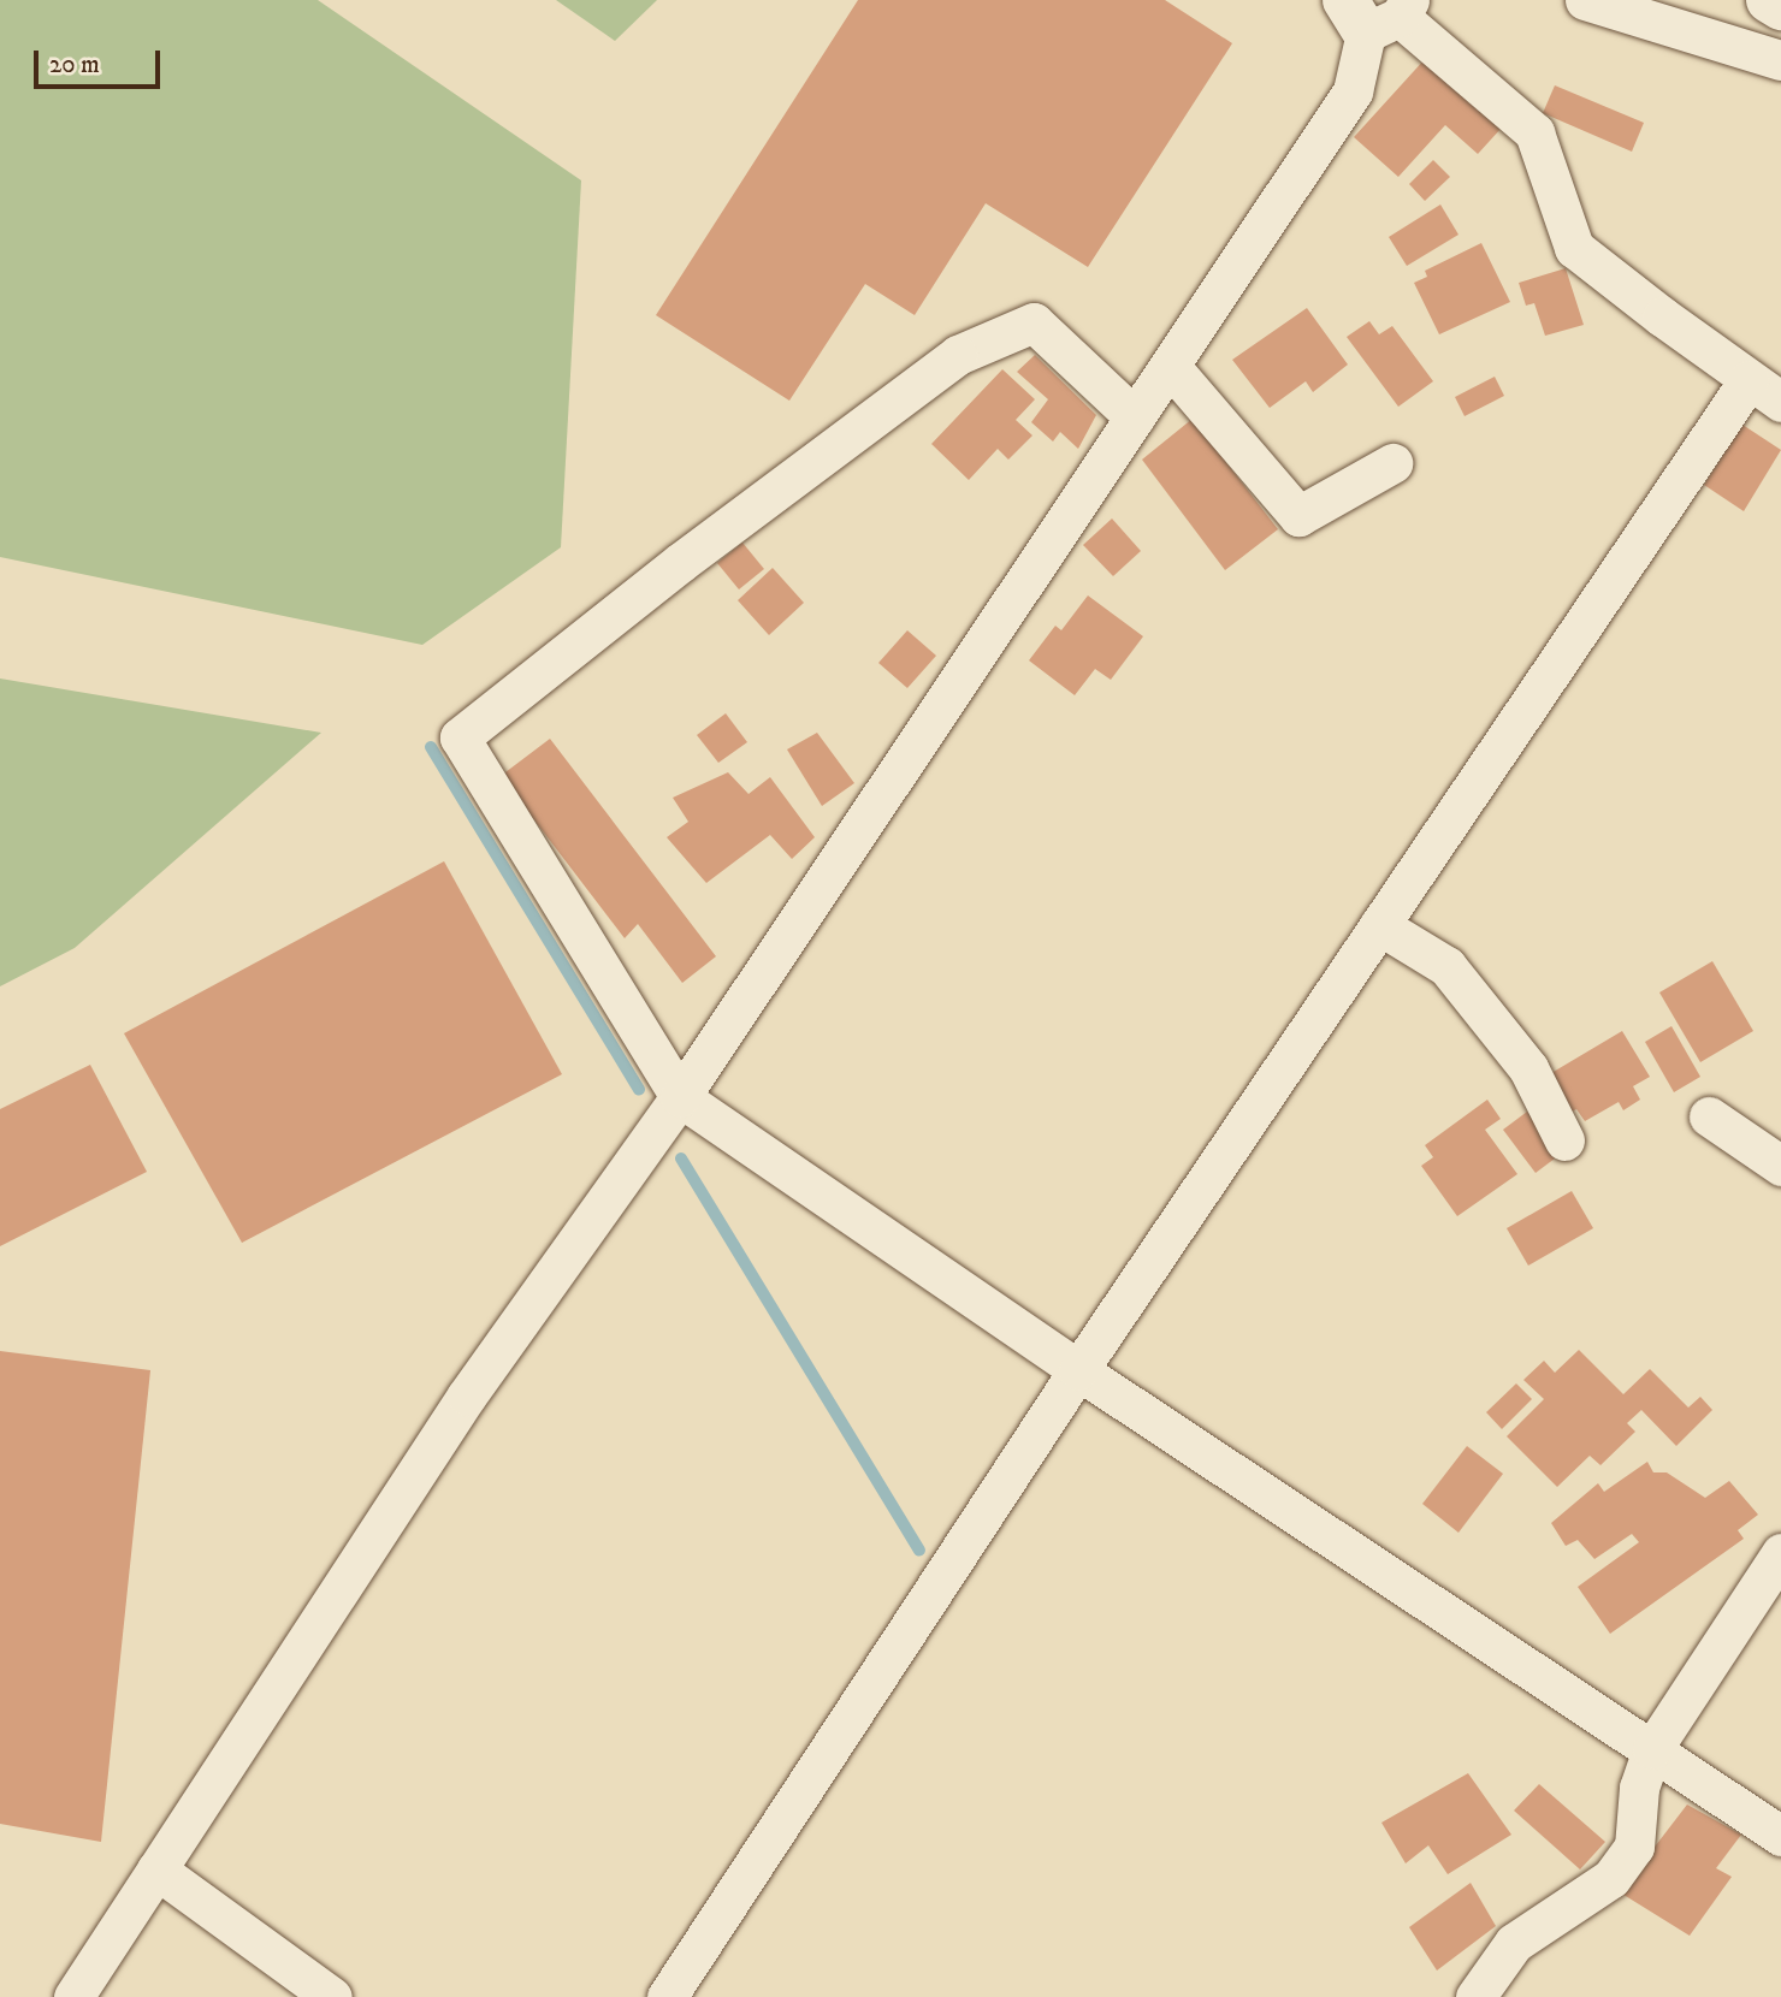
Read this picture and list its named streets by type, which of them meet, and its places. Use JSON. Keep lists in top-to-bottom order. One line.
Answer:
{"scale_bar":"20 m"}
